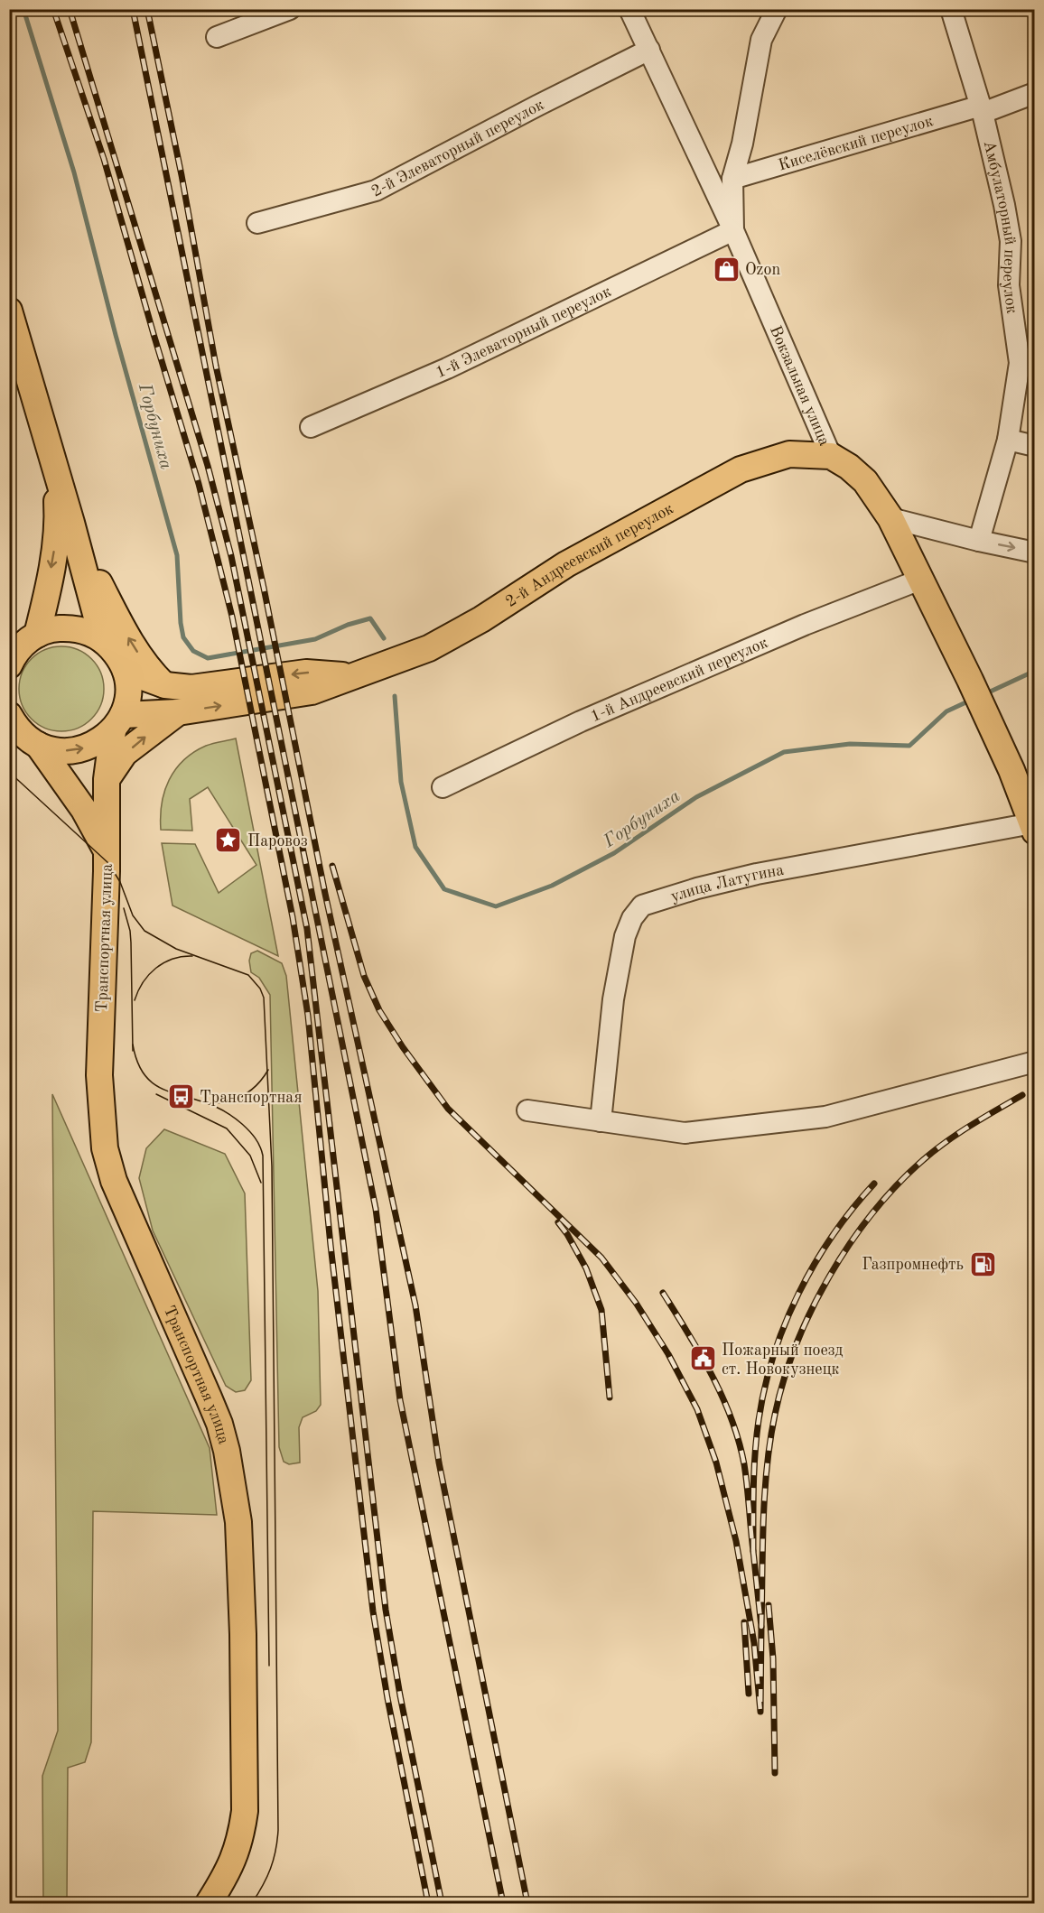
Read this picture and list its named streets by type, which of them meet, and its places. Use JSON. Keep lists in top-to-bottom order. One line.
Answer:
{"streets":{"main road":["Вокзальная улица","2-й Андреевский переулок","Транспортная улица"],"street":["Киселёвский переулок","2-й Элеваторный переулок","Амбулаторный переулок","1-й Элеваторный переулок","1-й Андреевский переулок","улица Латугина"]},"crossings":[["Киселёвский переулок","Амбулаторный переулок"],["2-й Элеваторный переулок","Вокзальная улица"],["1-й Элеваторный переулок","Вокзальная улица"],["Вокзальная улица","2-й Андреевский переулок"],["Вокзальная улица","1-й Андреевский переулок"],["Вокзальная улица","улица Латугина"],["2-й Андреевский переулок","Транспортная улица"]],"water":["Горбуниха"],"places":{"shop":["Ozon"],"place":["Паровоз"],"bus stop":["Транспортная"],"fuel station":["Газпромнефть"],"public building":["Пожарный поезд ст. Новокузнецк"]}}
